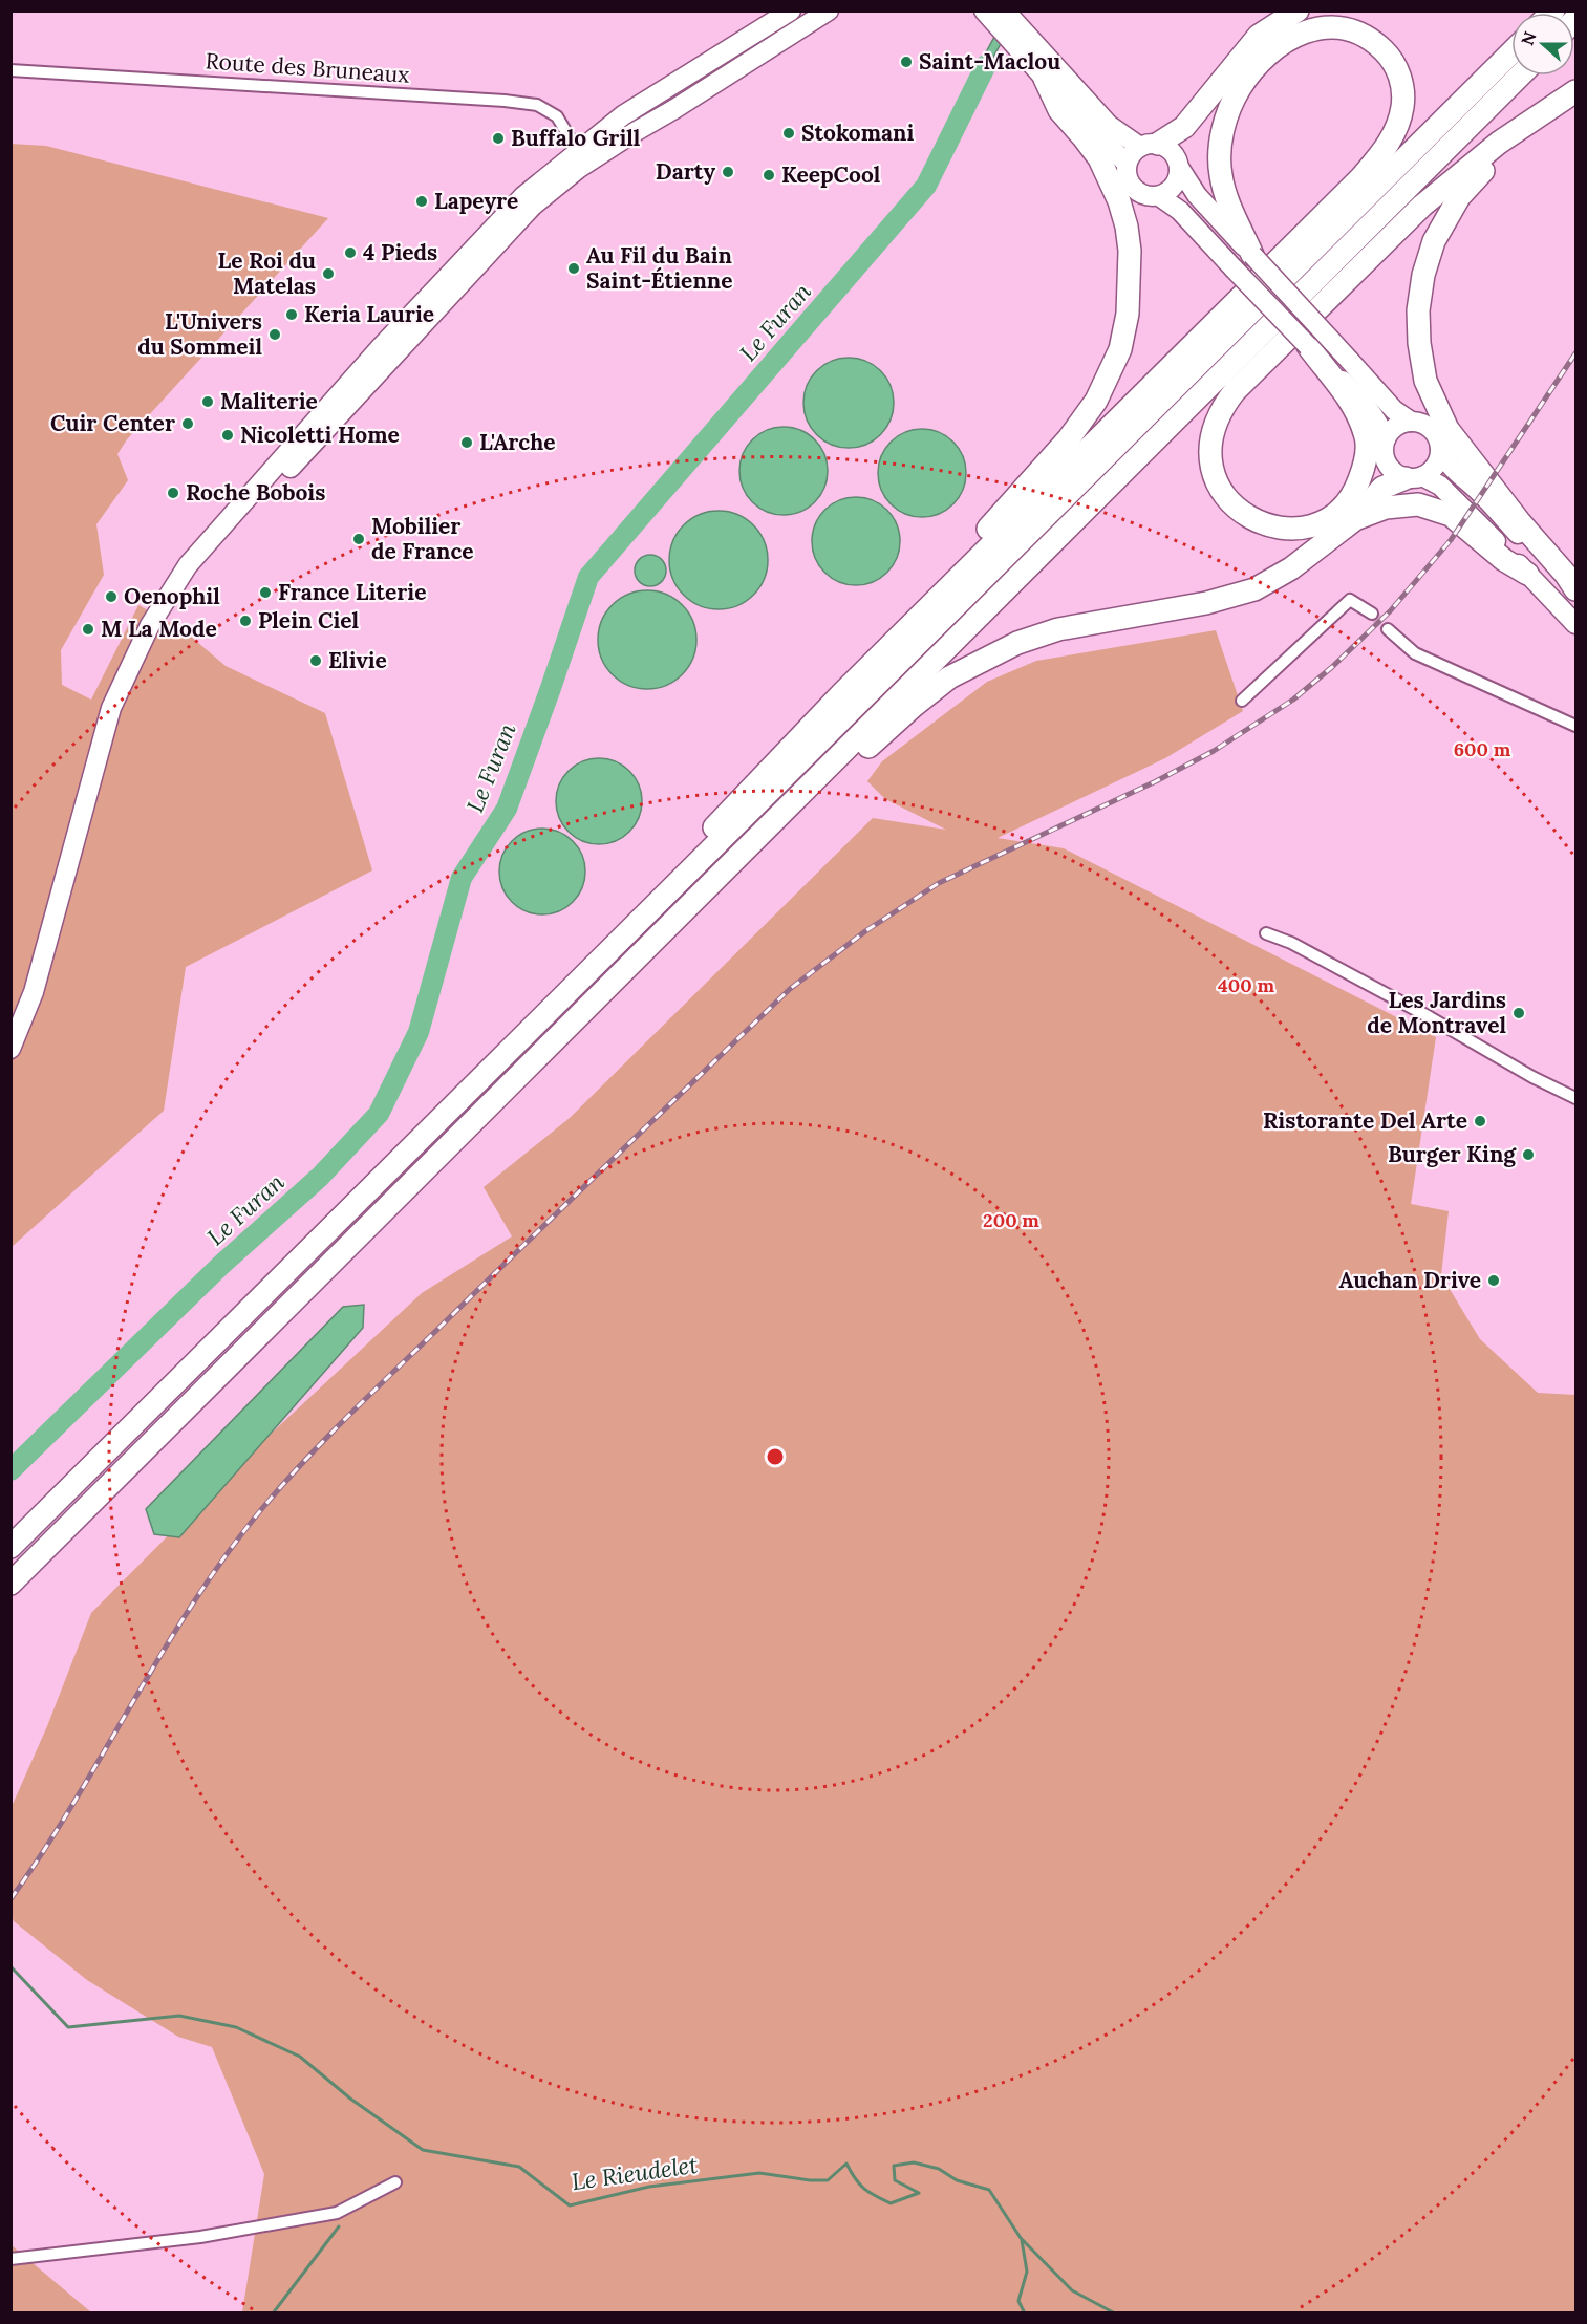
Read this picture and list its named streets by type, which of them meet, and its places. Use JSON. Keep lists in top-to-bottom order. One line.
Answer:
{"streets":{"street":["Route des Bruneaux"]},"water":["Le Furan","Le Rieudelet"],"places":["Saint-Maclou","Stokomani","Buffalo Grill","Darty","KeepCool","Lapeyre","4 Pieds","Au Fil du Bain Saint-Étienne","Le Roi du Matelas","Keria Laurie","L'Univers du Sommeil","Maliterie","Cuir Center","Nicoletti Home","L'Arche","Roche Bobois","Mobilier de France","France Literie","Oenophil","Plein Ciel","M La Mode","Elivie","Les Jardins de Montravel","Ristorante Del Arte","Burger King","Auchan Drive"],"north":"left","rings":["600 m","400 m","200 m"]}
